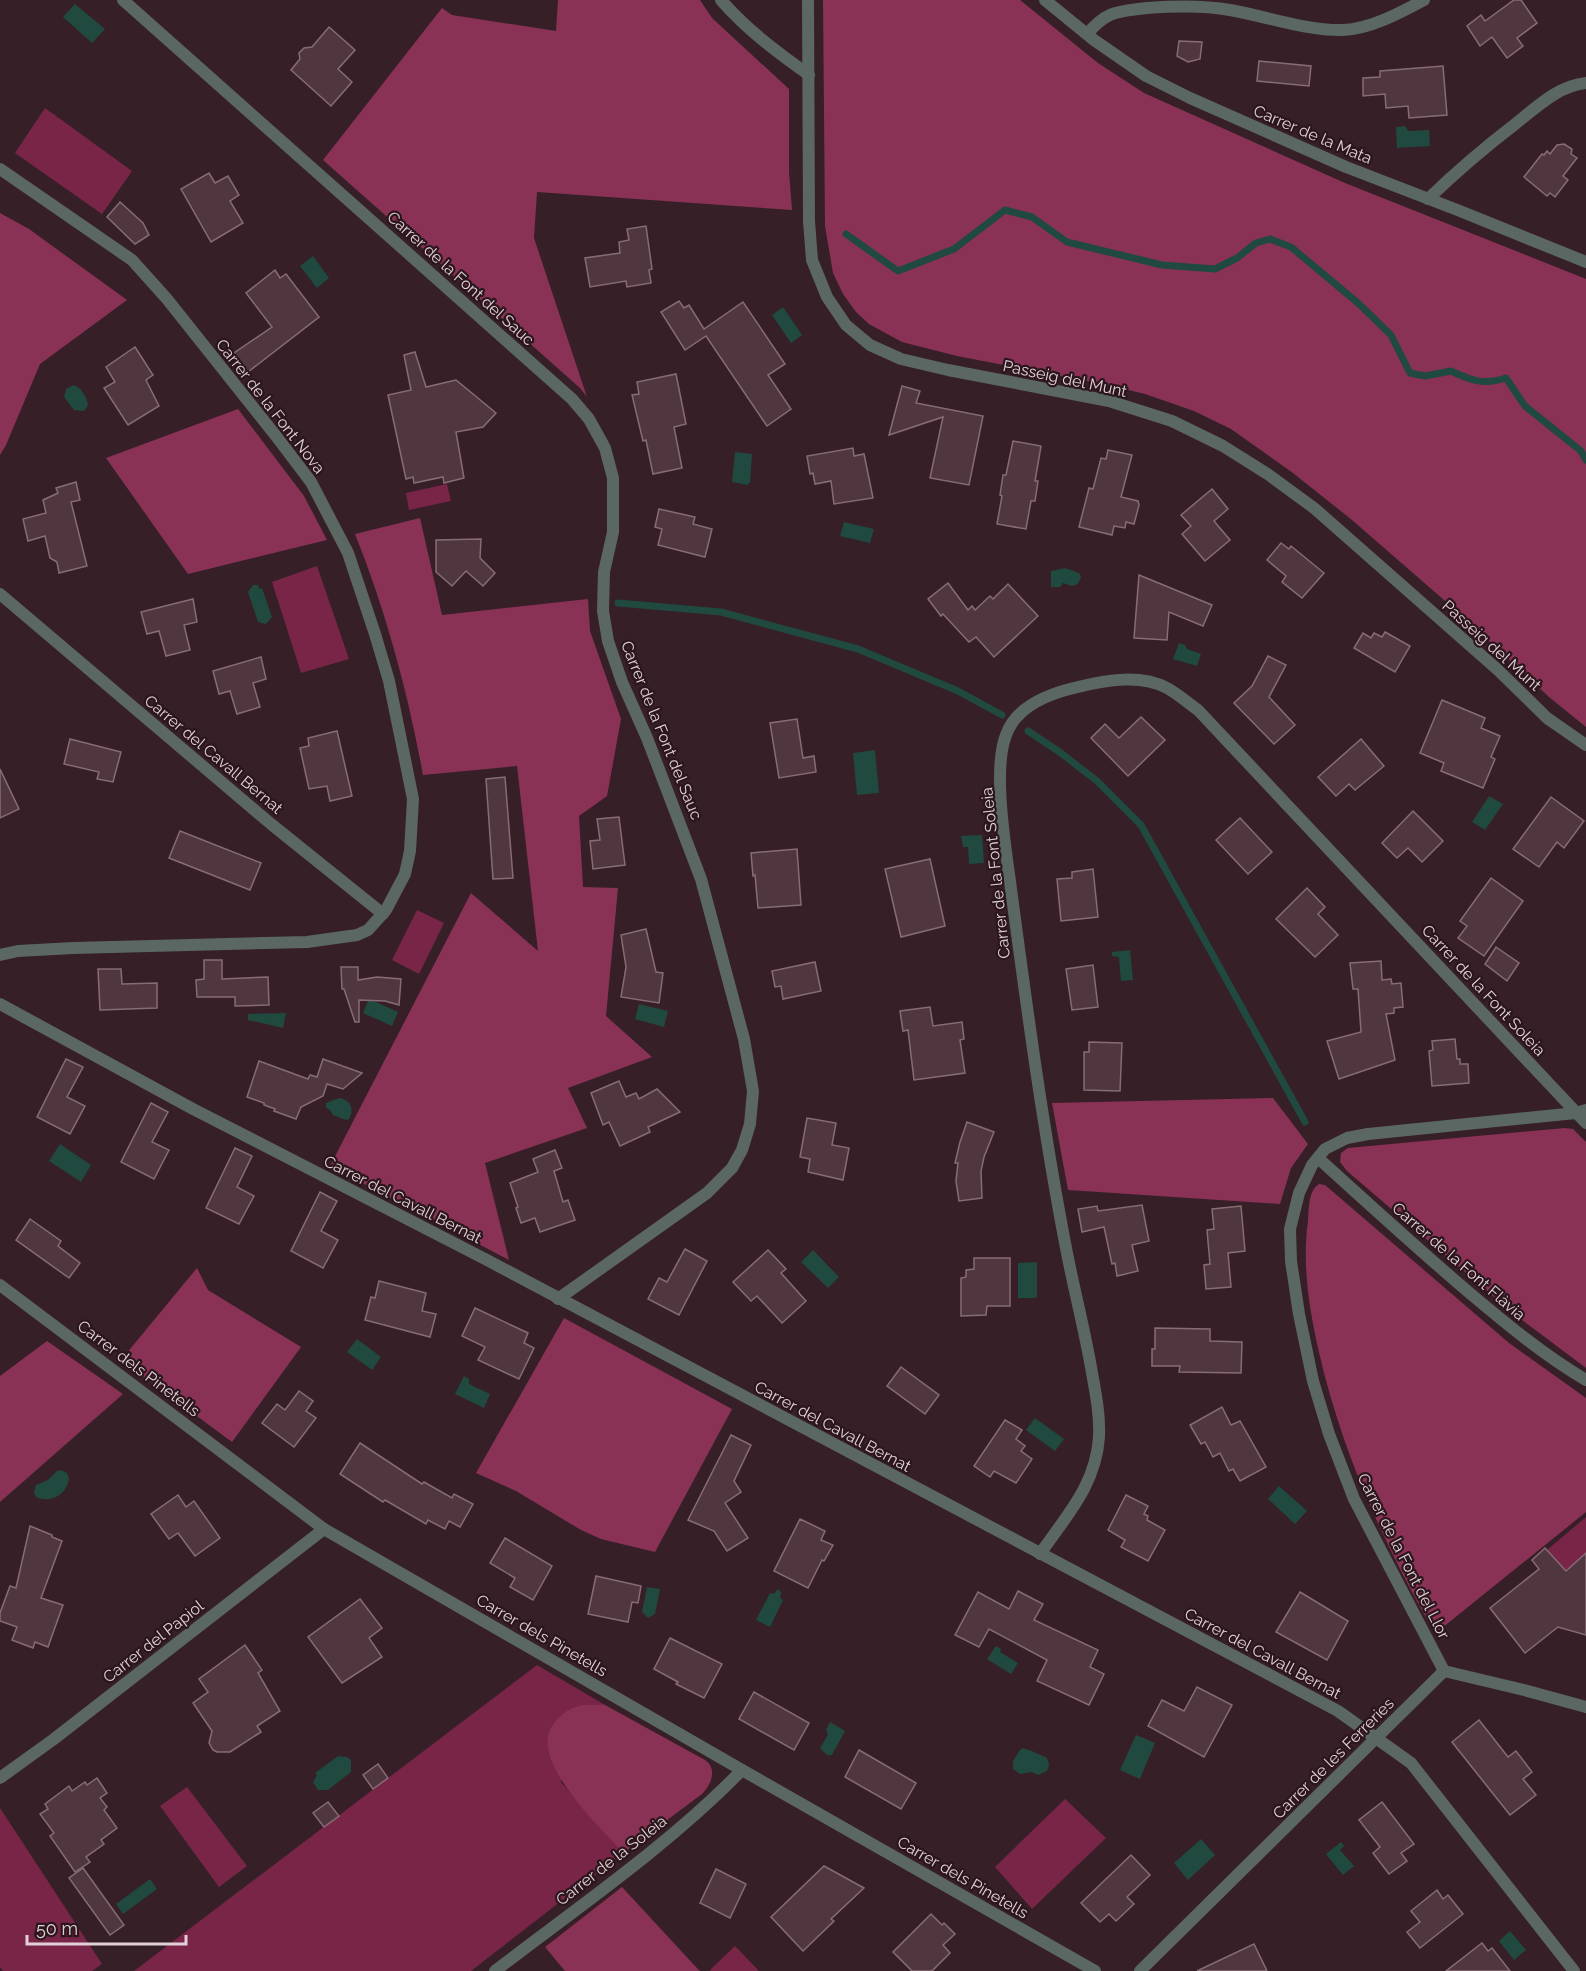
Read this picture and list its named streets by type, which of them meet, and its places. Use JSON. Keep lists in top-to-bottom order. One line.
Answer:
{"streets":{"street":["Carrer de la Mata","Carrer de la Font del Sauc","Passeig del Munt","Carrer de la Font Nova","Carrer del Cavall Bernat","Carrer de la Font Soleia","Carrer de la Font Flàvia","Carrer dels Pinetells","Carrer de la Font del Llor","Carrer del Papiol","Carrer de les Ferreries","Carrer de la Soleia"]},"crossings":[["Carrer de la Font del Sauc","Carrer del Cavall Bernat"],["Carrer de la Font Nova","Carrer del Cavall Bernat"],["Carrer del Cavall Bernat","Carrer de la Font Soleia"],["Carrer del Cavall Bernat","Carrer de les Ferreries"],["Carrer de la Font Soleia","Carrer de la Font del Llor"],["Carrer de la Font Flàvia","Carrer de la Font del Llor"],["Carrer dels Pinetells","Carrer del Papiol"],["Carrer dels Pinetells","Carrer de la Soleia"],["Carrer de la Font del Llor","Carrer de les Ferreries"]],"scale_bar":"50 m"}
